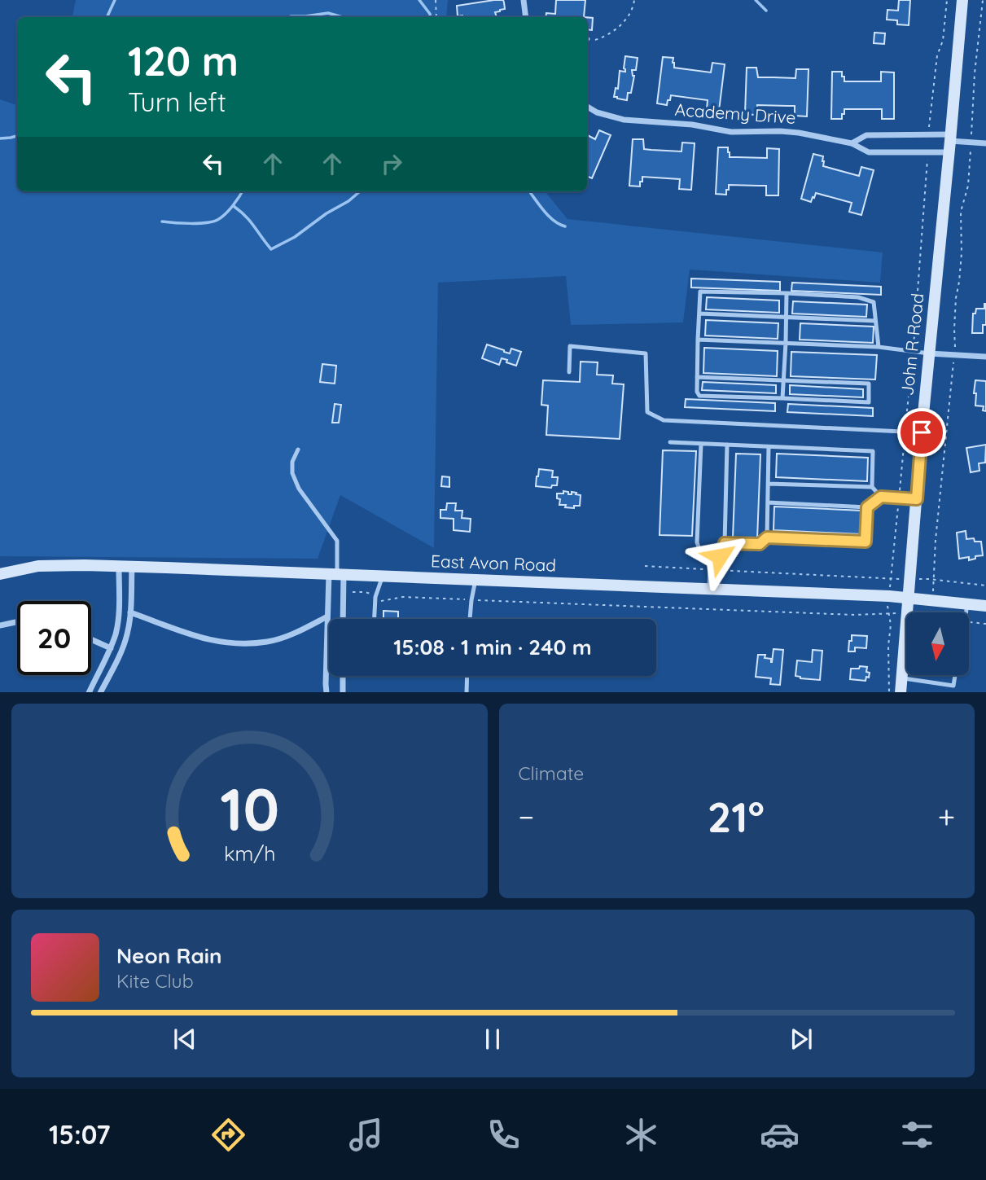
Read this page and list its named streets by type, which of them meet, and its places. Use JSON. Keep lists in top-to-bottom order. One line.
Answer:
{"streets":{"main road":["John R Road","East Avon Road"],"street":["Academy Drive"]},"crossings":[["Academy Drive","John R Road"],["John R Road","East Avon Road"]],"north":"bottom","page":{"turn":["120 m","Turn left"],"limit":"20","trip":"15:08 · 1 min · 240 m","tile":"Climate","heat":["−","21°","+"],"song":["Neon Rain","Kite Club"],"tabs":"15:07","gauge":["10","km/h"]}}
